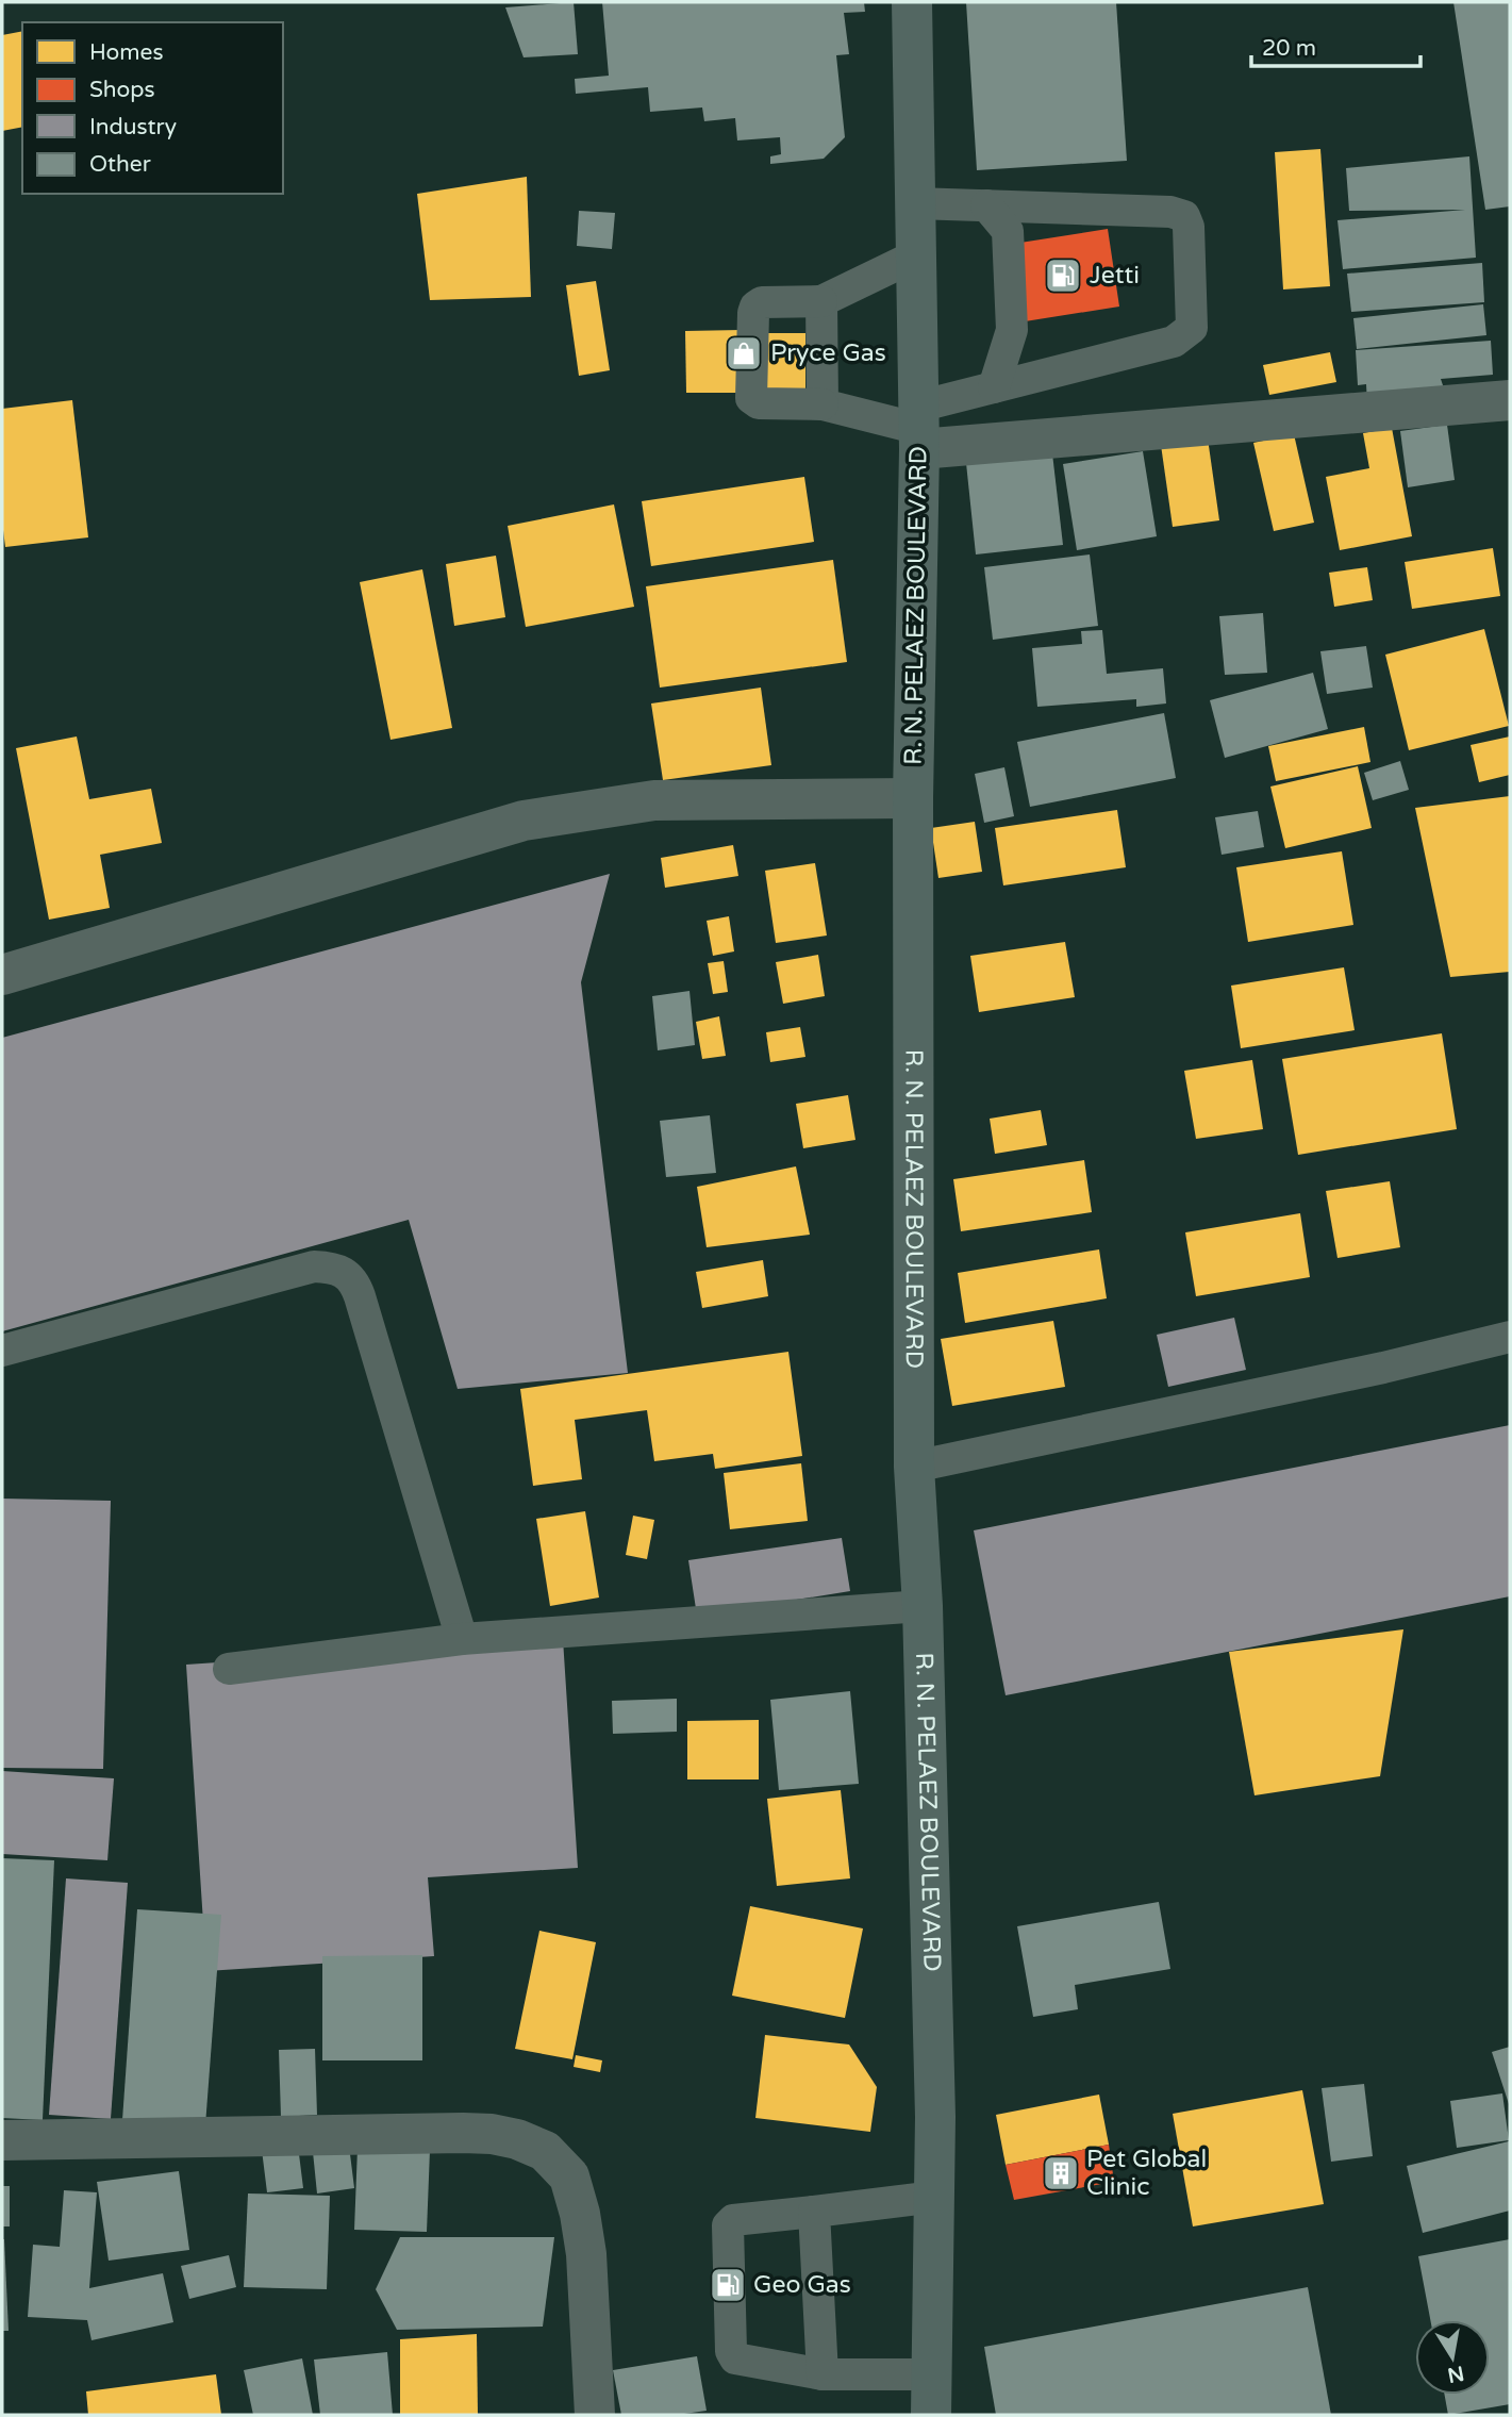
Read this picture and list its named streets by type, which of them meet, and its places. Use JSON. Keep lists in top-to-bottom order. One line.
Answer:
{"streets":{"main road":["R. N. PELAEZ BOULEVARD"]},"places":{"fuel station":["Jetti","Geo Gas"],"shop":["Pryce Gas"],"building":["Pet Global Clinic"]},"legend":["Homes","Shops","Industry","Other"],"scale_bar":"20 m","north":"bottom"}
